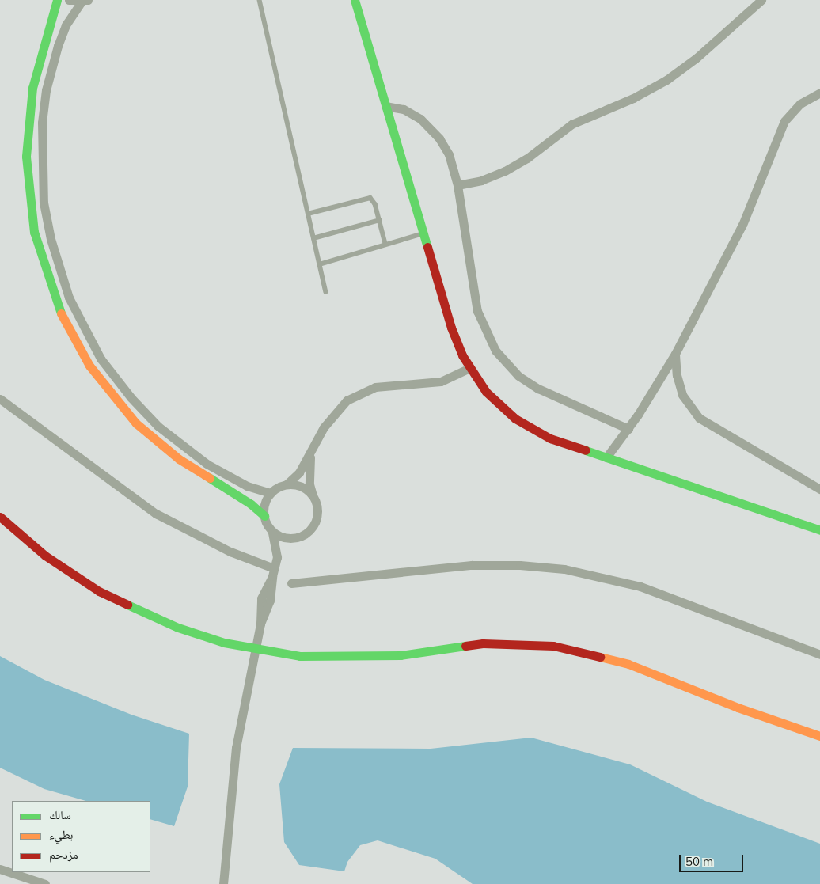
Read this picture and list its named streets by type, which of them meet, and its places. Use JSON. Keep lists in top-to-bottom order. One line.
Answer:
{"legend":["سالك","بطيء","مزدحم"],"scale_bar":"50 m"}
